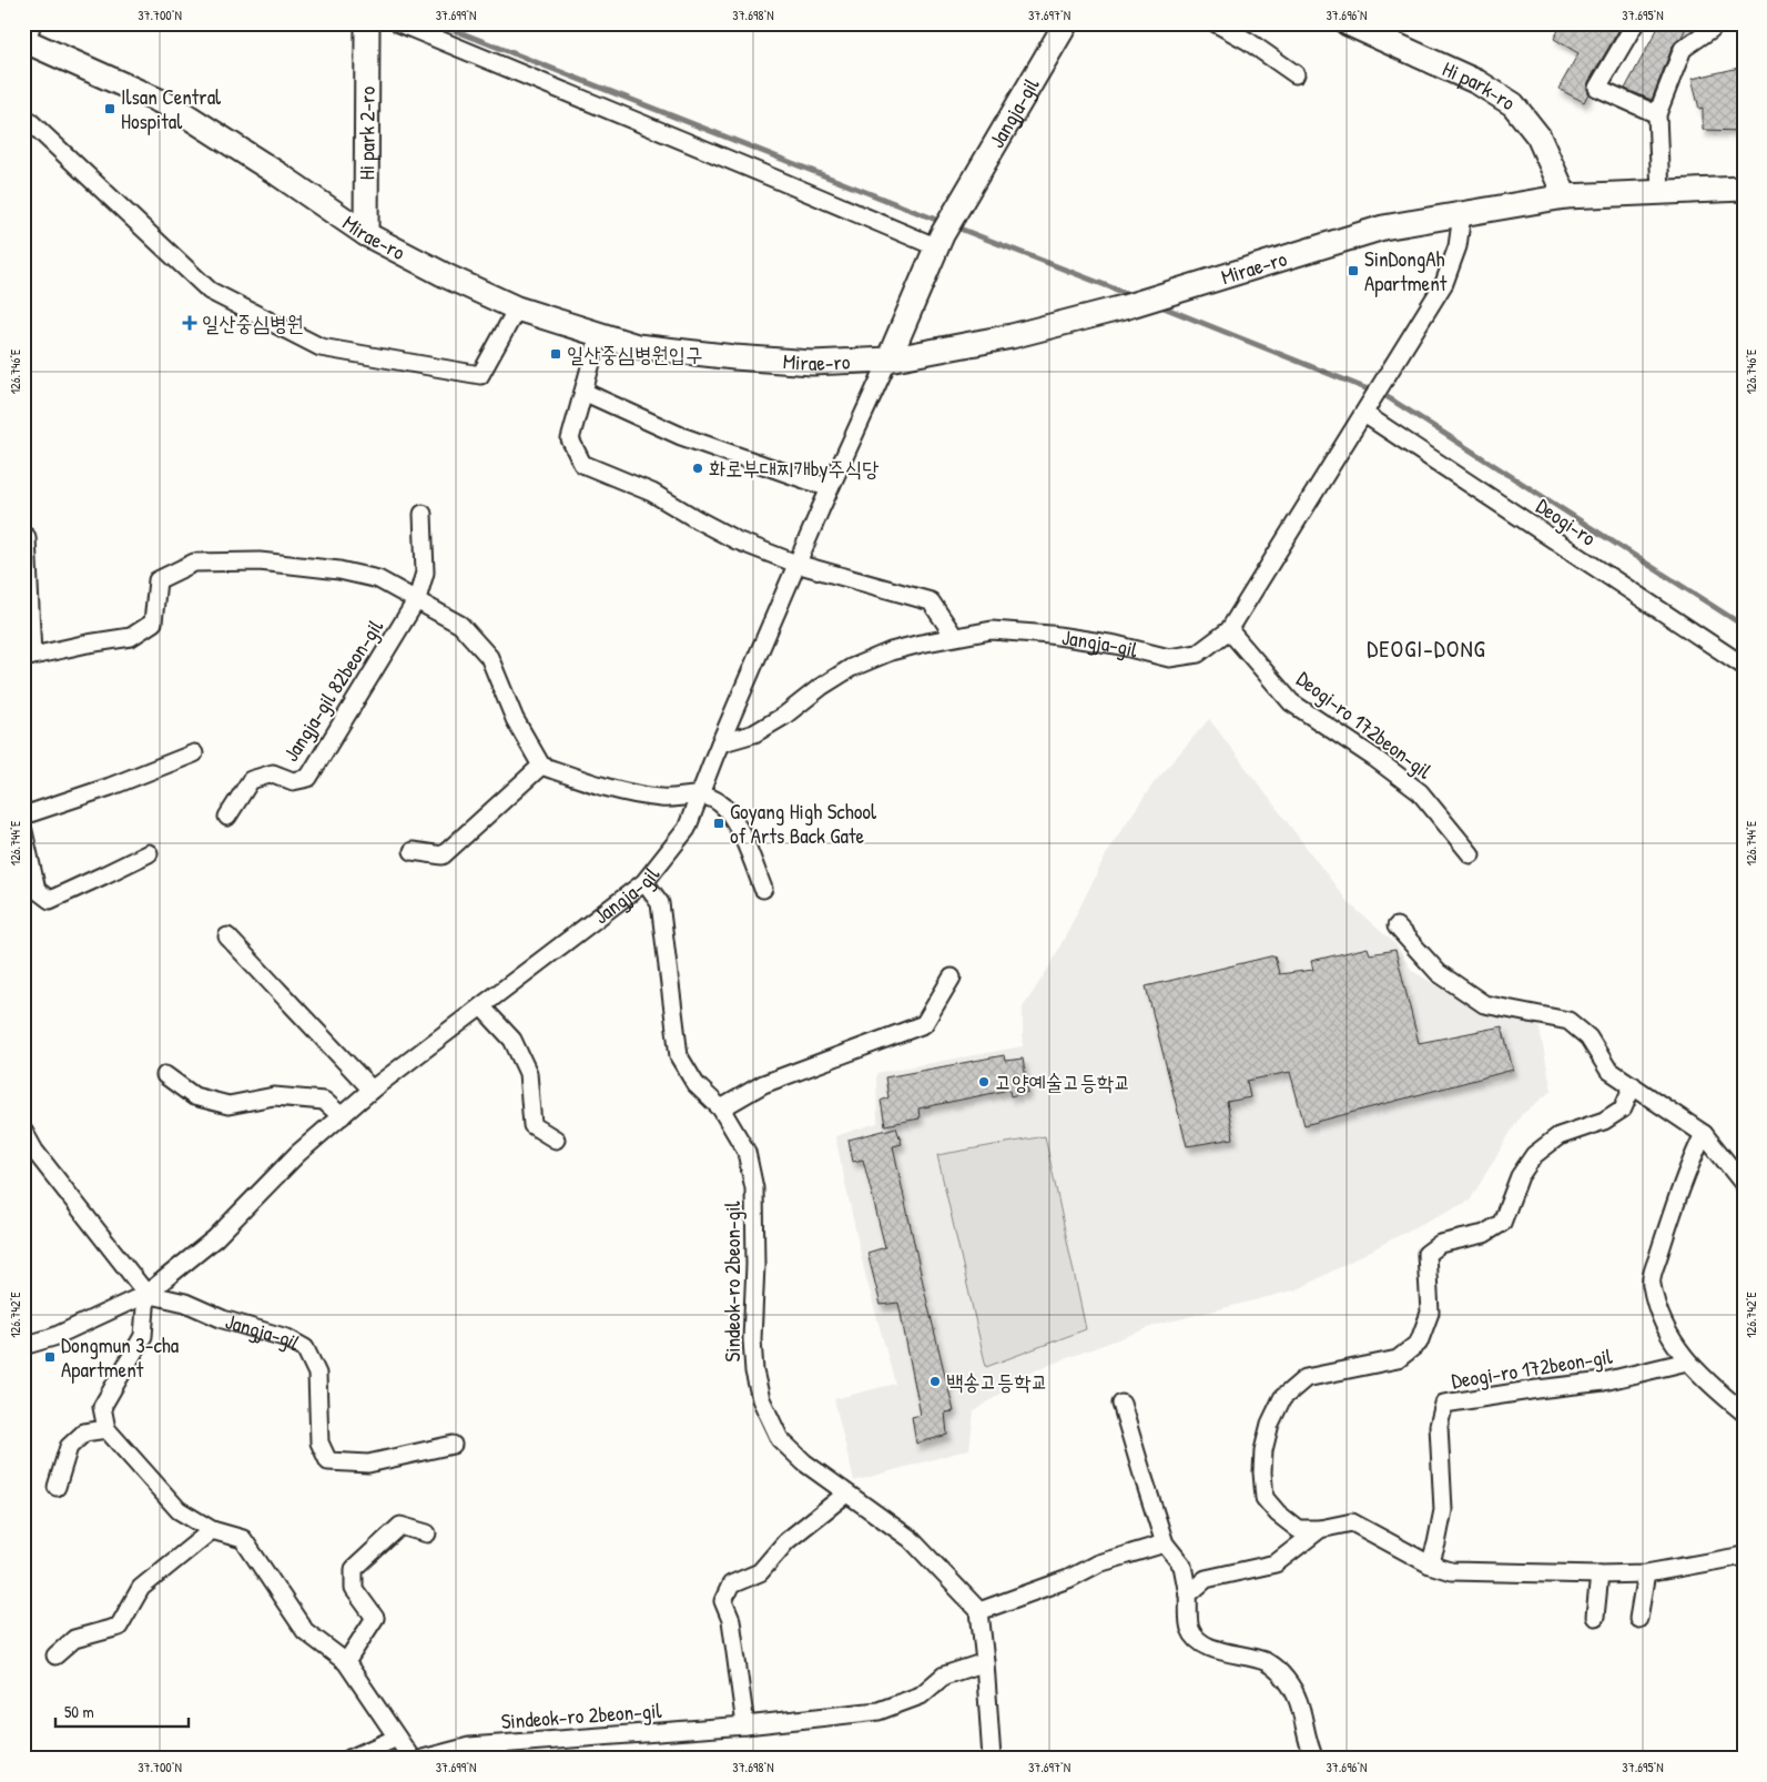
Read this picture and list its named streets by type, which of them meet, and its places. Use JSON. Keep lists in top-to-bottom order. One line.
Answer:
{"streets":{"street":["Hi park-ro","Jangja-gil","Hi park 2-ro","Mirae-ro","Deogi-ro","Jangja-gil 82beon-gil","Deogi-ro 172beon-gil","Sindeok-ro 2beon-gil"]},"crossings":[["Hi park-ro","Mirae-ro"],["Jangja-gil","Mirae-ro"],["Jangja-gil","Deogi-ro"],["Jangja-gil","Deogi-ro 172beon-gil"],["Jangja-gil","Sindeok-ro 2beon-gil"],["Hi park 2-ro","Mirae-ro"]],"districts":["DEOGI-DONG"],"places":{"transit":["Ilsan Central Hospital","SinDongAh Apartment","일산중심병원입구","Goyang High School of Arts Back Gate","Dongmun 3-cha Apartment"],"health":["일산중심병원"],"other":["화로부대찌개by주식당","고양예술고등학교","백송고등학교"]},"scale_bar":"50 m","coordinates":["37.700°N","37.699°N","37.698°N","37.697°N","37.696°N","37.695°N","126.746°E","126.744°E","126.742°E"]}
